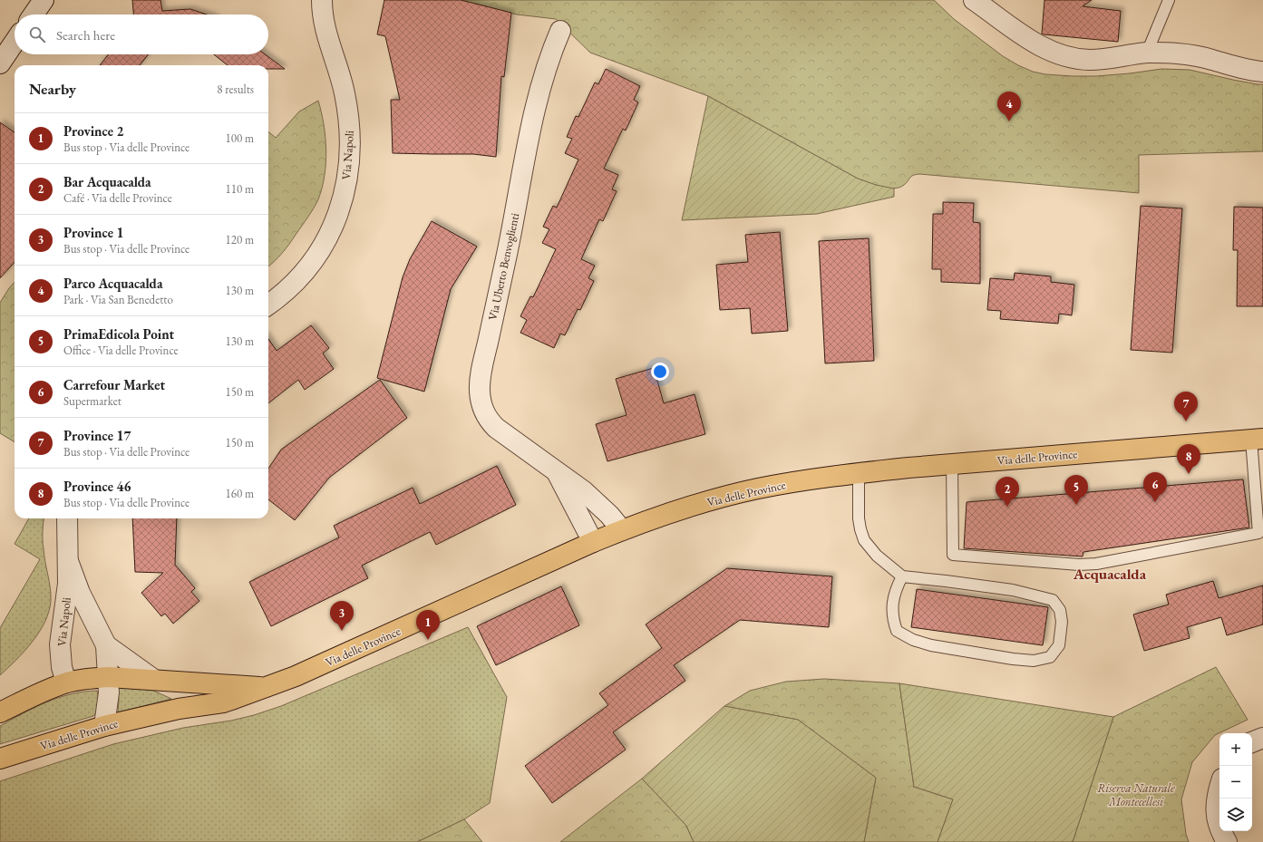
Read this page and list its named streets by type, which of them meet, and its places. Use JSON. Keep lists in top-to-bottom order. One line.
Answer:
{"streets":{"main road":["Via delle Province"],"street":["Via Napoli","Via Uberto Benvoglienti"]},"crossings":[["Via Napoli","Via delle Province"],["Via Uberto Benvoglienti","Via delle Province"]],"districts":["Acquacalda"],"parks":["Riserva Naturale Montecellesi"],"page":{"search":"Search here","heading":["Nearby","8 results"],"pins":["4","7","8","6","5","2","3","1"],"list":[{"mark":"1","name":"Province 2","note":"Bus stop · Via delle Province","value":"100 m"},{"mark":"2","name":"Bar Acquacalda","note":"Café · Via delle Province","value":"110 m"},{"mark":"3","name":"Province 1","note":"Bus stop · Via delle Province","value":"120 m"},{"mark":"4","name":"Parco Acquacalda","note":"Park · Via San Benedetto","value":"130 m"},{"mark":"5","name":"PrimaEdicola Point","note":"Office · Via delle Province","value":"130 m"},{"mark":"6","name":"Carrefour Market","note":"Supermarket","value":"150 m"},{"mark":"7","name":"Province 17","note":"Bus stop · Via delle Province","value":"150 m"},{"mark":"8","name":"Province 46","note":"Bus stop · Via delle Province","value":"160 m"}],"map_buttons":["+","−"]}}
